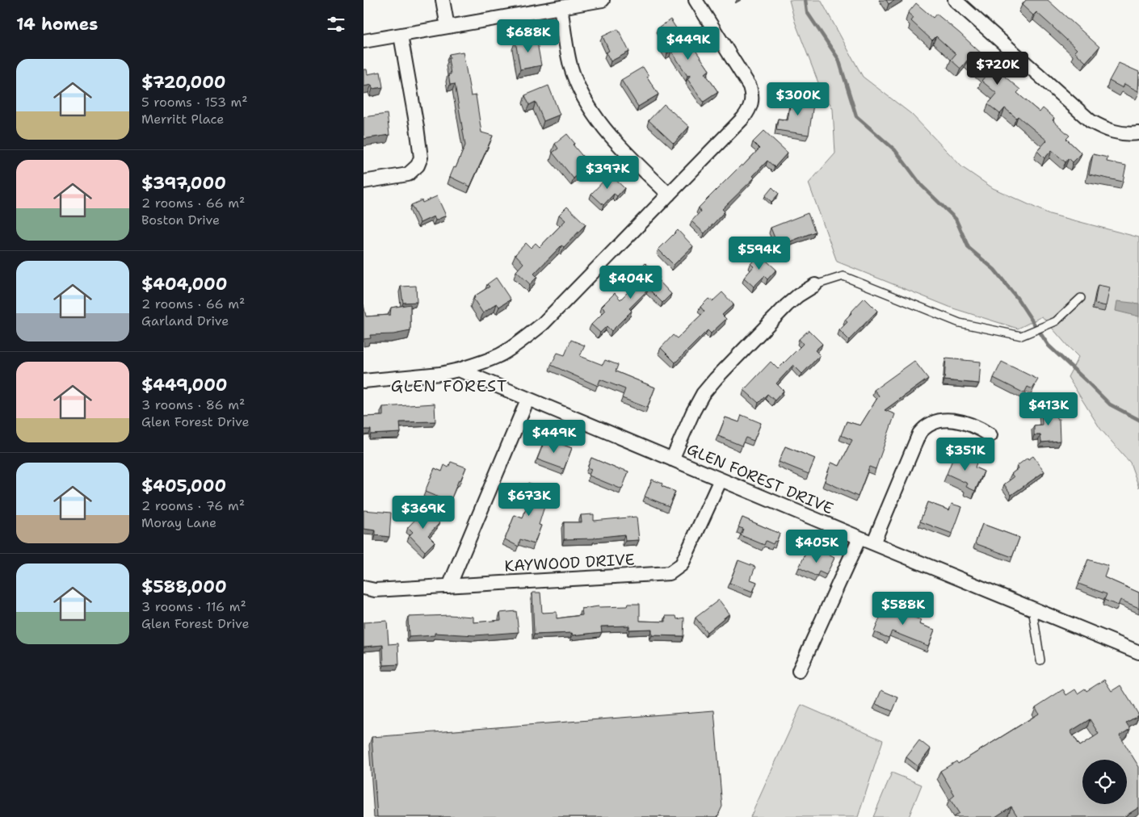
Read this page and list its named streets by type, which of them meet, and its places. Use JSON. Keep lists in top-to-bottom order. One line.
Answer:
{"streets":{"street":["GLEN FOREST DRIVE","KAYWOOD DRIVE"]},"crossings":[["GLEN FOREST DRIVE","KAYWOOD DRIVE"]],"districts":["GLEN FOREST"],"page":{"heading":"14 homes","price":["$688K","$449K","$720K","$300K","$397K","$594K","$404K","$413K","$449K","$351K","$673K","$369K","$405K","$588K"],"list":[{"name":"$720,000","note":"5 rooms · 153 m² · Merritt Place"},{"name":"$397,000","note":"2 rooms · 66 m² · Boston Drive"},{"name":"$404,000","note":"2 rooms · 66 m² · Garland Drive"},{"name":"$449,000","note":"3 rooms · 86 m² · Glen Forest Drive"},{"name":"$405,000","note":"2 rooms · 76 m² · Moray Lane"},{"name":"$588,000","note":"3 rooms · 116 m² · Glen Forest Drive"}]}}
